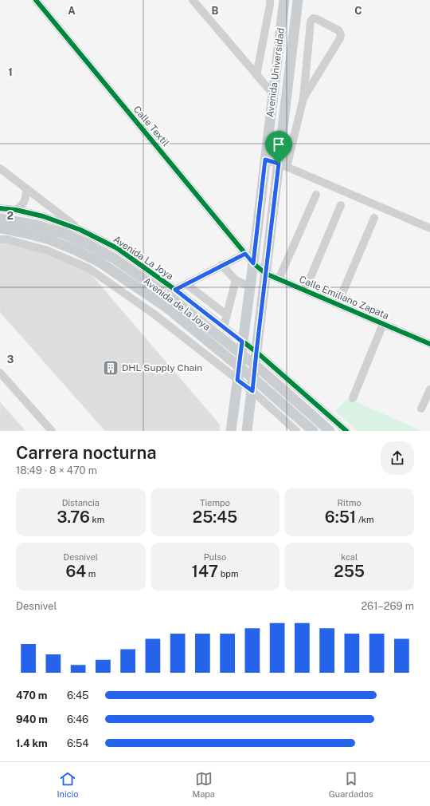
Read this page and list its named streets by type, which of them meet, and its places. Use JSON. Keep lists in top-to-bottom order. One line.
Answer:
{"streets":{"main road":["Avenida Universidad","Avenida de la Joya"],"street":["Calle Textil","Avenida La Joya","Calle Emiliano Zapata"]},"crossings":[["Avenida Universidad","Calle Textil"],["Avenida Universidad","Avenida La Joya"],["Avenida Universidad","Calle Emiliano Zapata"],["Calle Textil","Calle Emiliano Zapata"]],"places":{"building":["DHL Supply Chain"]},"page":{"heading":["Carrera nocturna","18:49 · 8 × 470 m"],"stats":[["Distancia","3.76 km"],["Tiempo","25:45"],["Ritmo","6:51 /km"],["Desnivel","64 m"],["Pulso","147 bpm"],["kcal","255"]],"chart":["Desnivel","261–269 m"],"list":[{"name":"470 m","note":"6:45"},{"name":"940 m","note":"6:46"},{"name":"1.4 km","note":"6:54"}],"tabs":["Inicio","Mapa","Guardados"]},"grid":{"columns":["A","B","C"],"rows":["1","2","3"]}}
